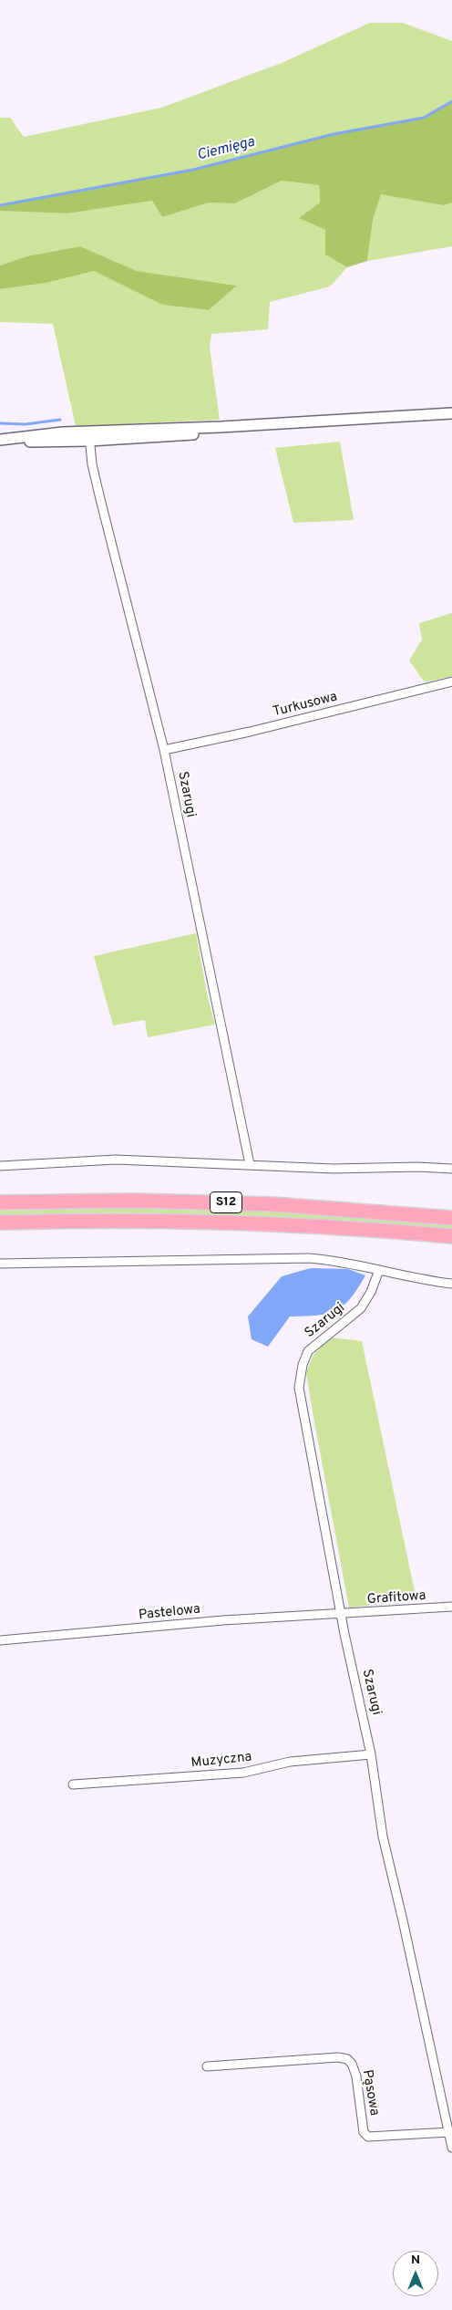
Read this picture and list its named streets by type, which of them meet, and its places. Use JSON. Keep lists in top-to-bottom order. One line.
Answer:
{"streets":{"highway":["S12"],"street":["Turkusowa","Szarugi","Grafitowa","Pastelowa","Muzyczna","Pąsowa"]},"crossings":[["Turkusowa","Szarugi"],["Szarugi","Grafitowa"],["Szarugi","Pastelowa"],["Szarugi","Muzyczna"],["Szarugi","Pąsowa"],["Grafitowa","Pastelowa"]],"water":["Ciemięga"],"north":"top"}
